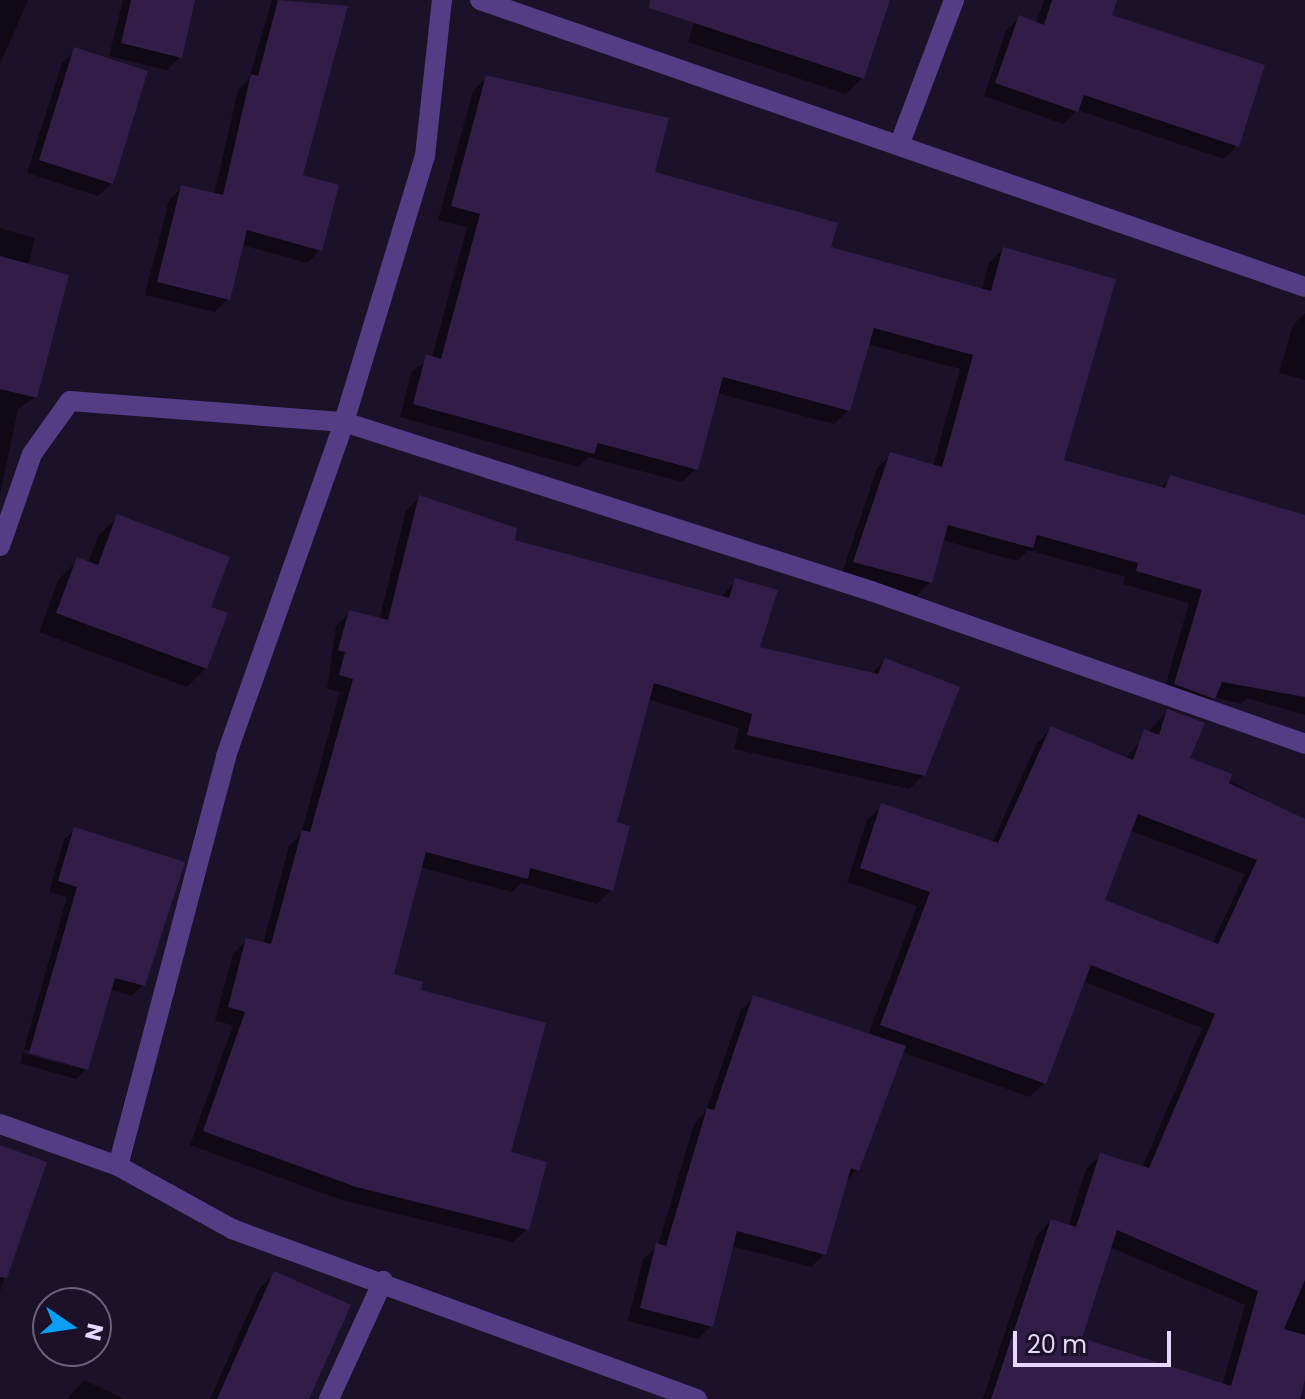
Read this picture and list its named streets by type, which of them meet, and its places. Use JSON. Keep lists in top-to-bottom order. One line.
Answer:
{"scale_bar":"20 m","north":"right"}
